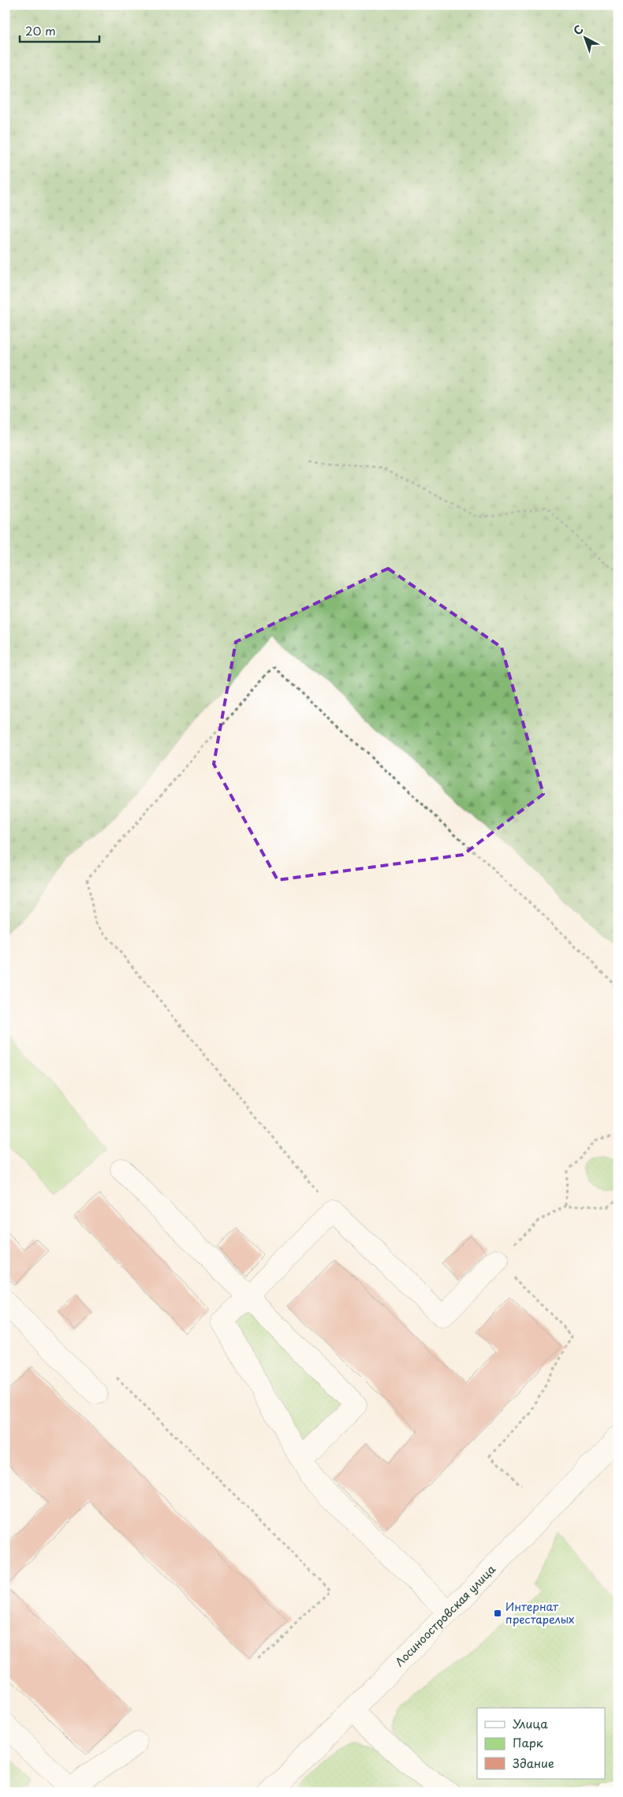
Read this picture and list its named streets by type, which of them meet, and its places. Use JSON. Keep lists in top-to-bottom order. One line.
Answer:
{"streets":{"street":["Лосиноостровская улица"]},"places":{"transit":["Интернат престарелых"]},"legend":["Улица","Парк","Здание"],"scale_bar":"20 m","north":"top left"}
